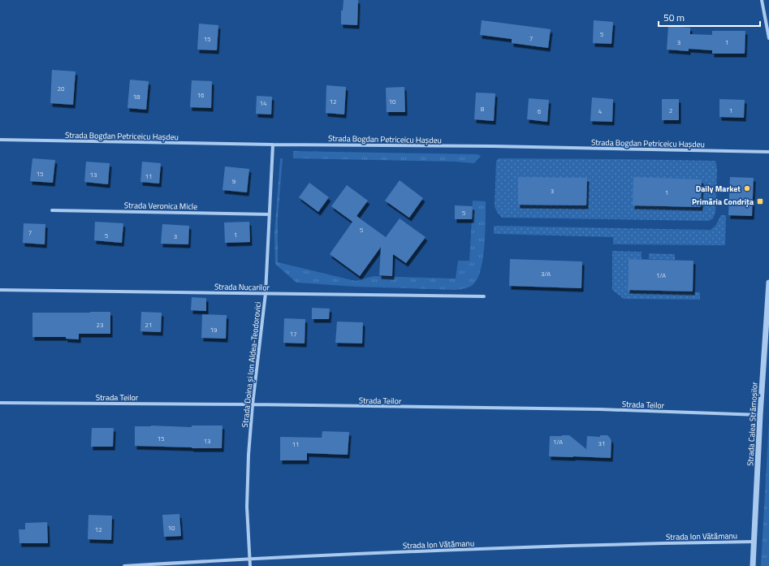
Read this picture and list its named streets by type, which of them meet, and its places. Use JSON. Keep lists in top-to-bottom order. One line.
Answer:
{"streets":{"street":["Strada Bogdan Petriceicu Hașdeu","Strada Veronica Micle","Strada Nucarilor","Strada Doina și Ion Aldea-Teodorovici","Strada Teilor","Strada Calea Strămoșilor","Strada Ion Vătămanu"]},"crossings":[["Strada Bogdan Petriceicu Hașdeu","Strada Doina și Ion Aldea-Teodorovici"],["Strada Veronica Micle","Strada Doina și Ion Aldea-Teodorovici"],["Strada Nucarilor","Strada Doina și Ion Aldea-Teodorovici"],["Strada Doina și Ion Aldea-Teodorovici","Strada Teilor"],["Strada Doina și Ion Aldea-Teodorovici","Strada Ion Vătămanu"],["Strada Teilor","Strada Calea Strămoșilor"],["Strada Calea Strămoșilor","Strada Ion Vătămanu"]],"places":{"other":["Daily Market"],"transit":["Primăria Condrița"]},"house_numbers":["5","7","15","3","1","20","16","18","12","10","14","8","2","1","6","4","15","13","11","9","3","1","5","5","7","1","5","3","3/A","1/A","23","21","19","17","15","13","1/A","31","11","10","12"],"scale_bar":"50 m"}
